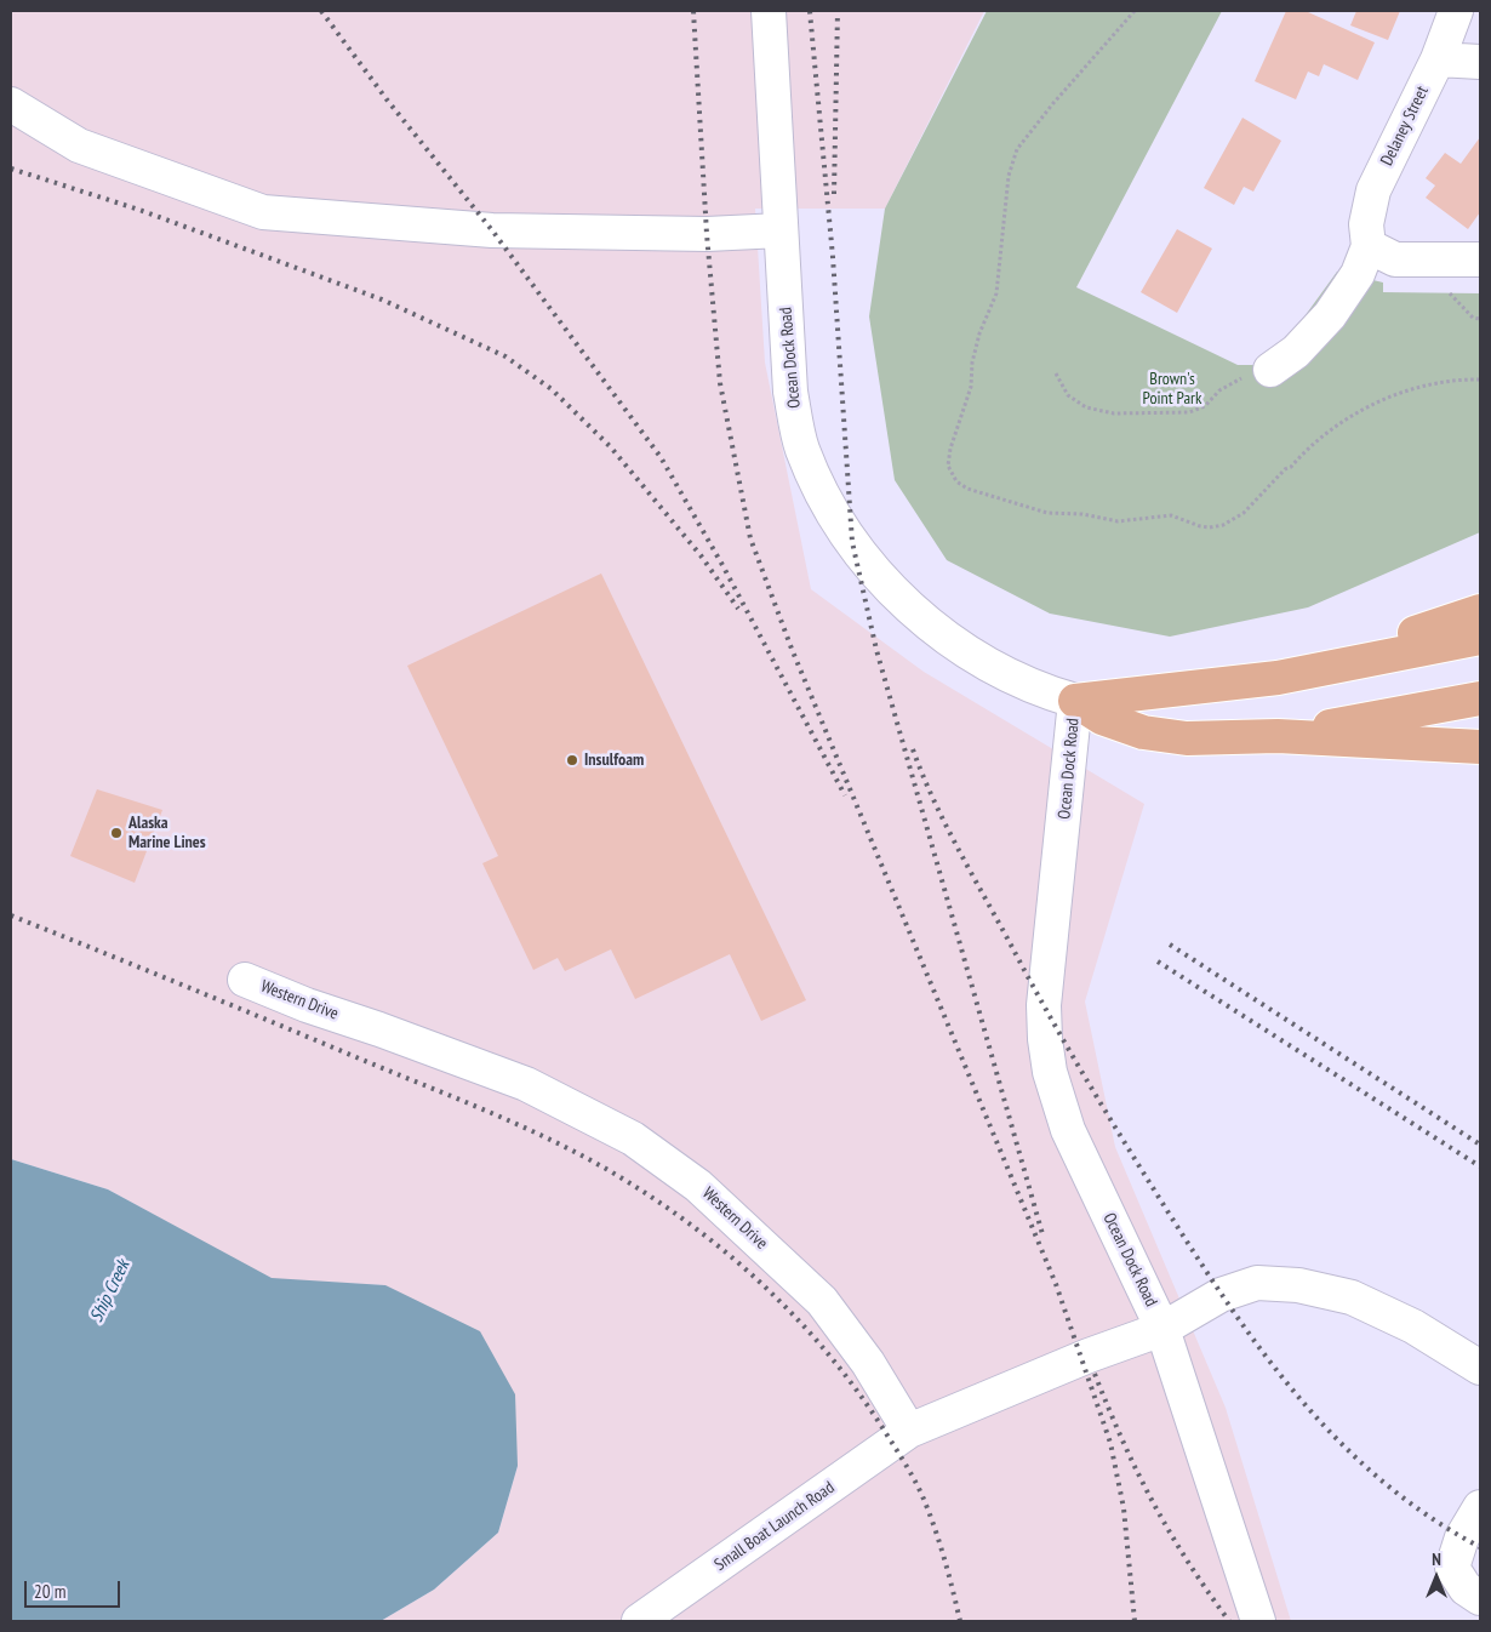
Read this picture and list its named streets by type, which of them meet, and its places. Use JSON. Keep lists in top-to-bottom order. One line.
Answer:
{"streets":{"street":["Delaney Street","Ocean Dock Road","Western Drive","Small Boat Launch Road"]},"crossings":[["Western Drive","Small Boat Launch Road"]],"water":["Ship Creek"],"parks":["Brown's Point Park"],"places":["Insulfoam","Alaska Marine Lines"],"scale_bar":"20 m","north":"top"}
